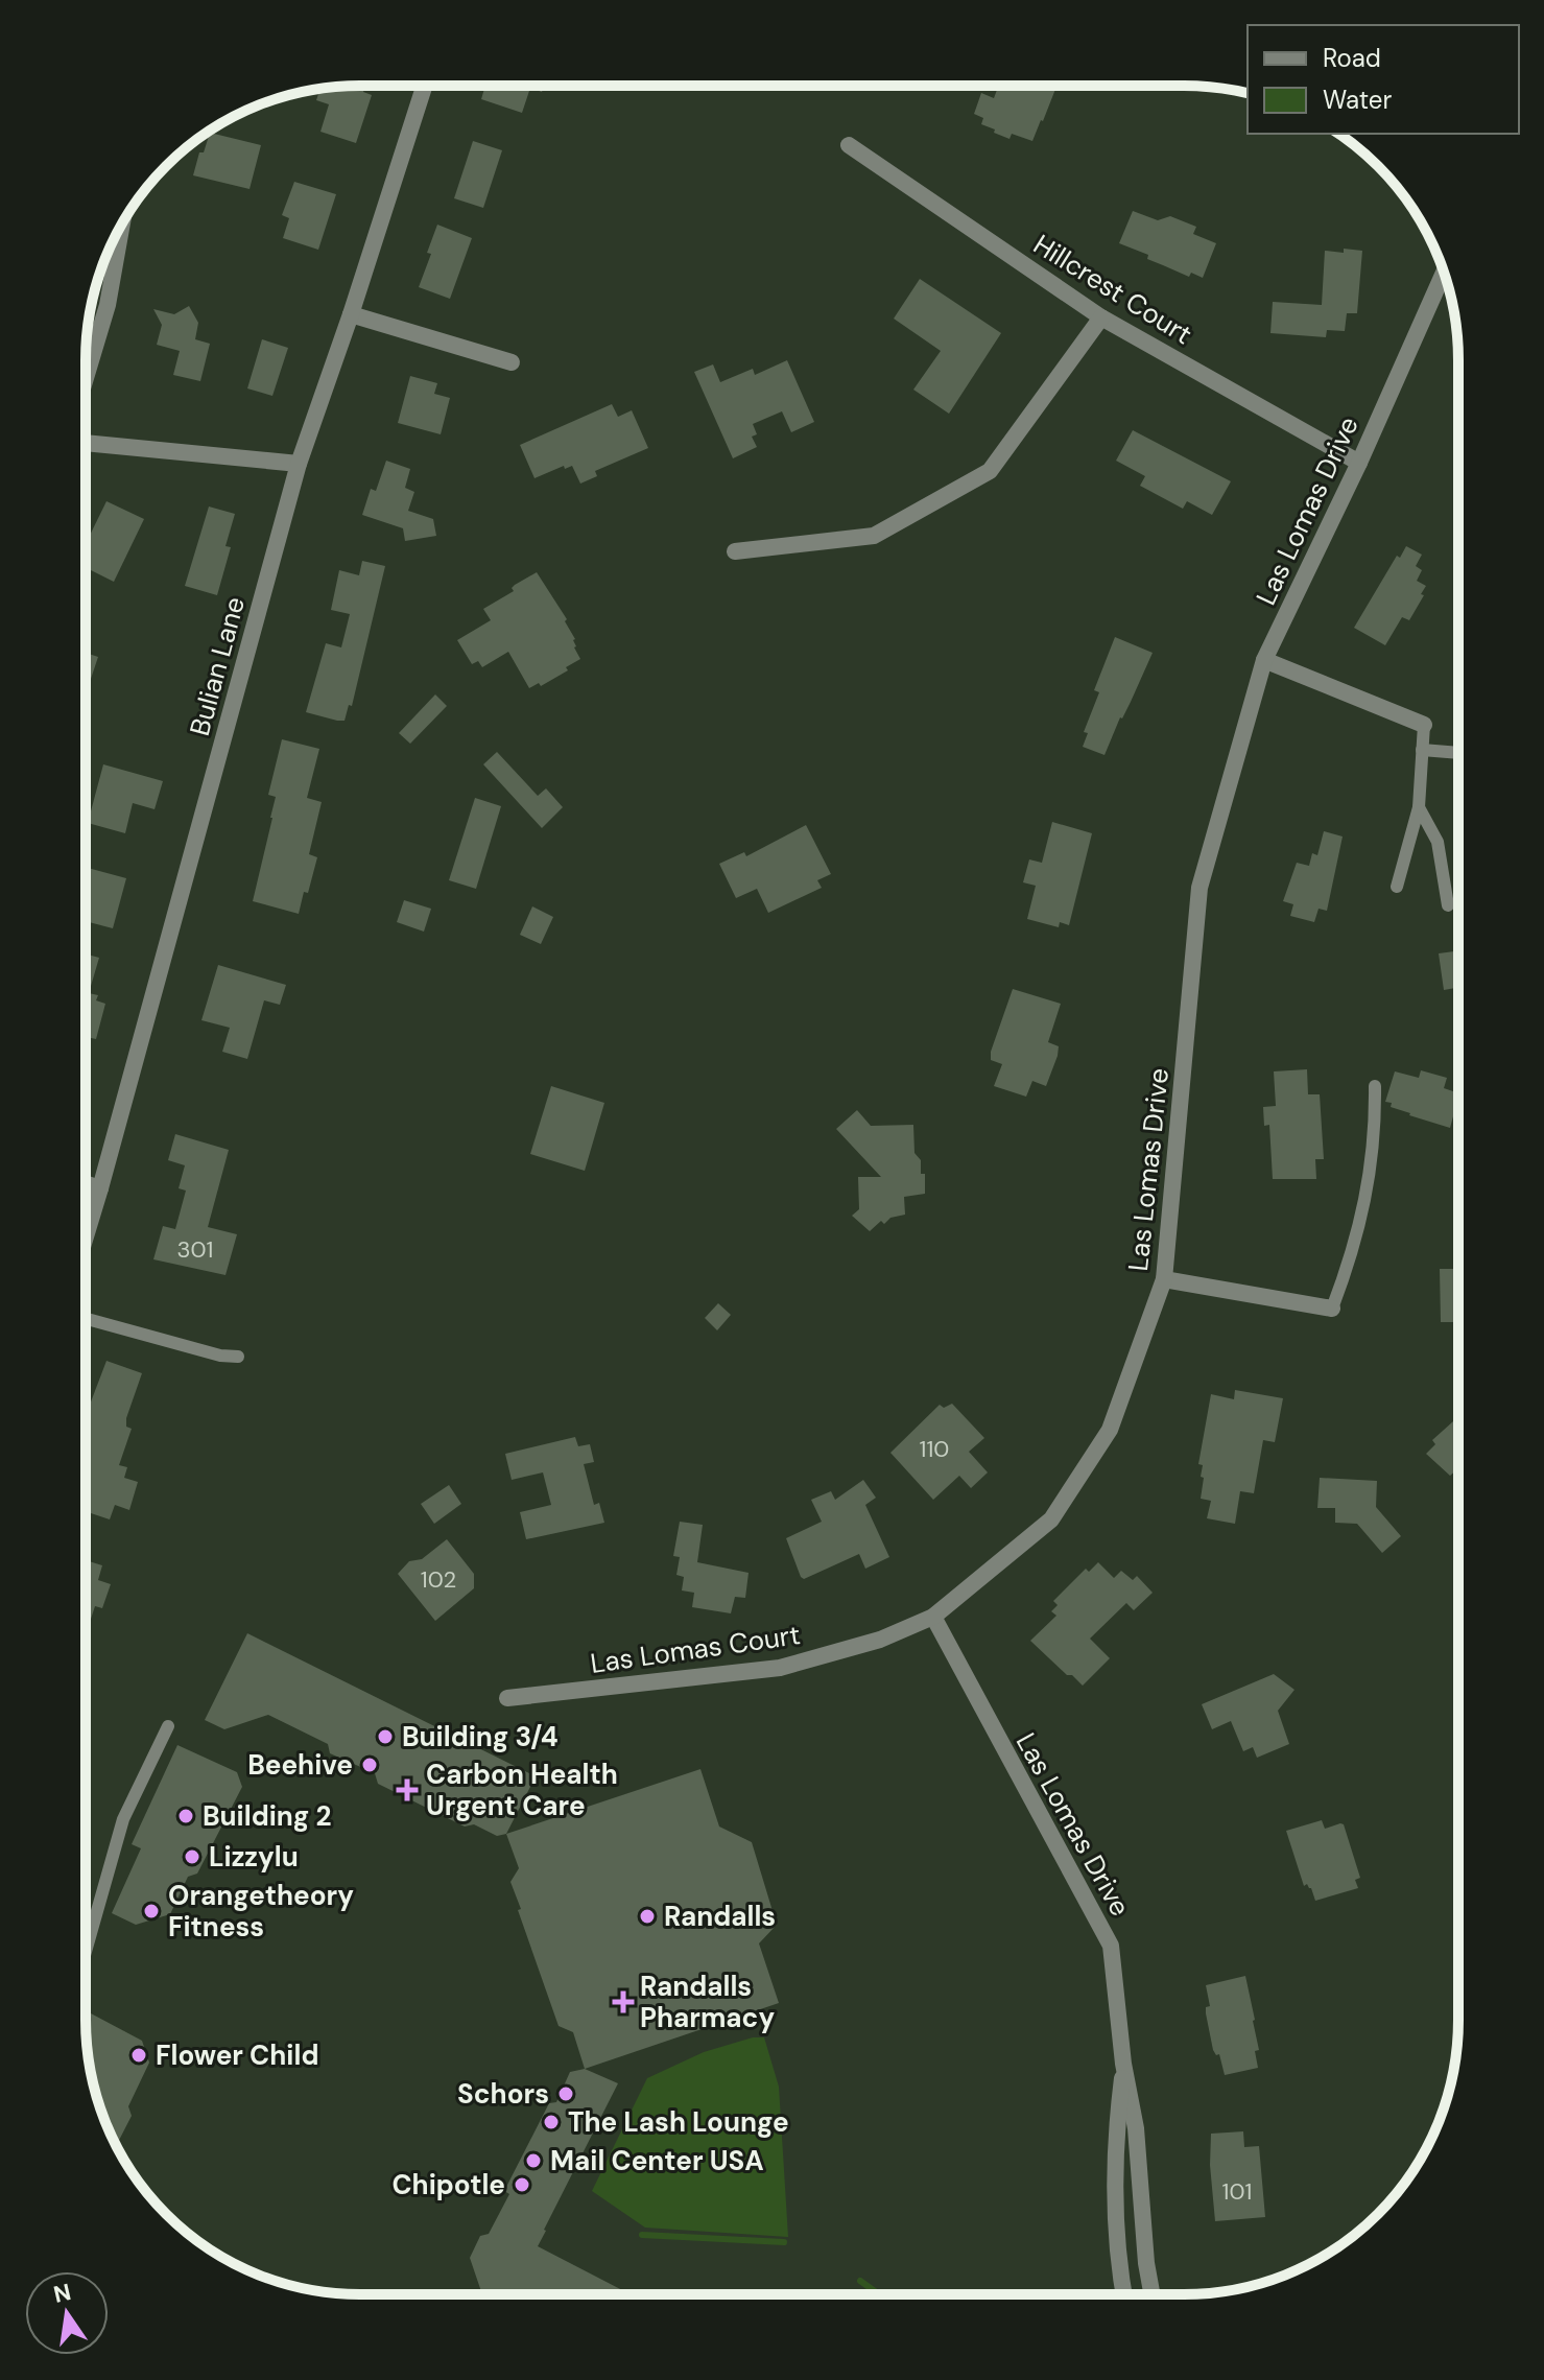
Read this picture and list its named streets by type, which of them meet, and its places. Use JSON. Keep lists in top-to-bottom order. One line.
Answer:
{"streets":{"street":["Hillcrest Court","Las Lomas Drive","Bulian Lane","Las Lomas Court"]},"crossings":[["Hillcrest Court","Las Lomas Drive"],["Las Lomas Drive","Las Lomas Court"]],"places":{"other":["Building 3/4","Beehive","Building 2","Lizzylu","Orangetheory Fitness","Randalls","Flower Child","Schors","The Lash Lounge","Mail Center USA","Chipotle"],"health":["Carbon Health Urgent Care","Randalls Pharmacy"]},"house_numbers":["301","110","102","101"],"legend":["Road","Water"],"north":"top"}
